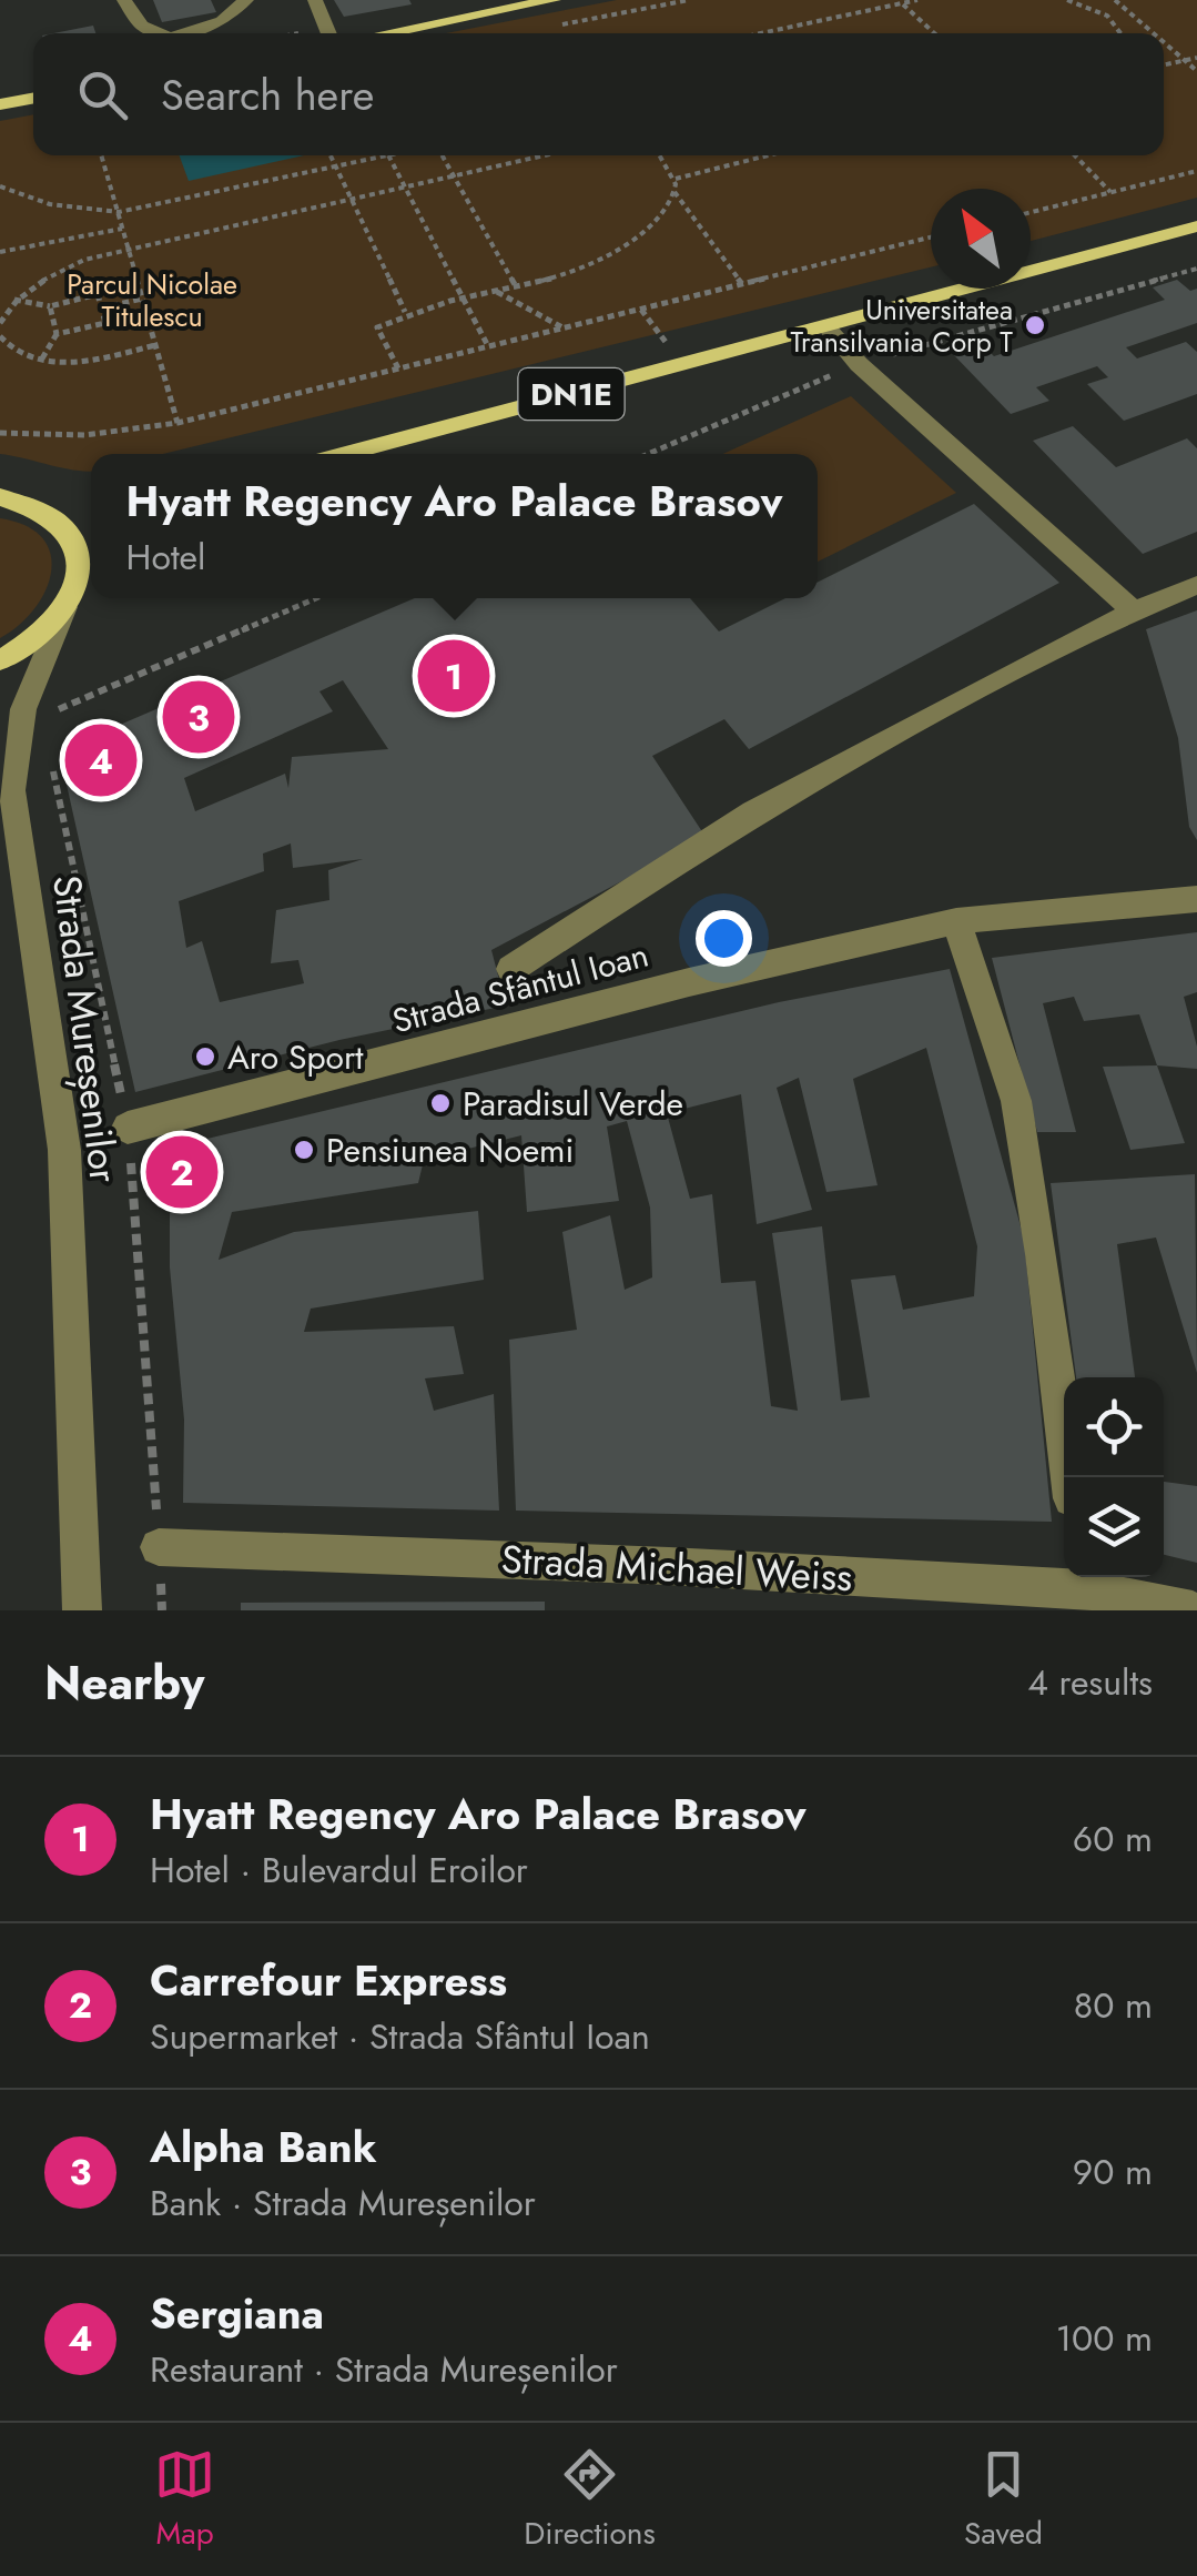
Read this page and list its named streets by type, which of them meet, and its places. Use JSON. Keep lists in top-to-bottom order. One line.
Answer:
{"streets":{"main road":["DN1E"],"street":["Strada Sfântul Ioan","Strada Mureșenilor","Strada Michael Weiss"]},"parks":["Parcul Nicolae Titulescu"],"places":["Universitatea Transilvania Corp T","Aro Sport","Paradisul Verde","Pensiunea Noemi"],"north":"top left","page":{"search":"Search here","popup":["Hyatt Regency Aro Palace Brasov","Hotel"],"pins":["1","3","4","2"],"heading":["Nearby","4 results"],"list":[{"mark":"1","name":"Hyatt Regency Aro Palace Brasov","note":"Hotel · Bulevardul Eroilor","value":"60 m"},{"mark":"2","name":"Carrefour Express","note":"Supermarket · Strada Sfântul Ioan","value":"80 m"},{"mark":"3","name":"Alpha Bank","note":"Bank · Strada Mureșenilor","value":"90 m"},{"mark":"4","name":"Sergiana","note":"Restaurant · Strada Mureșenilor","value":"100 m"}],"nav":["Map","Directions","Saved"]}}
